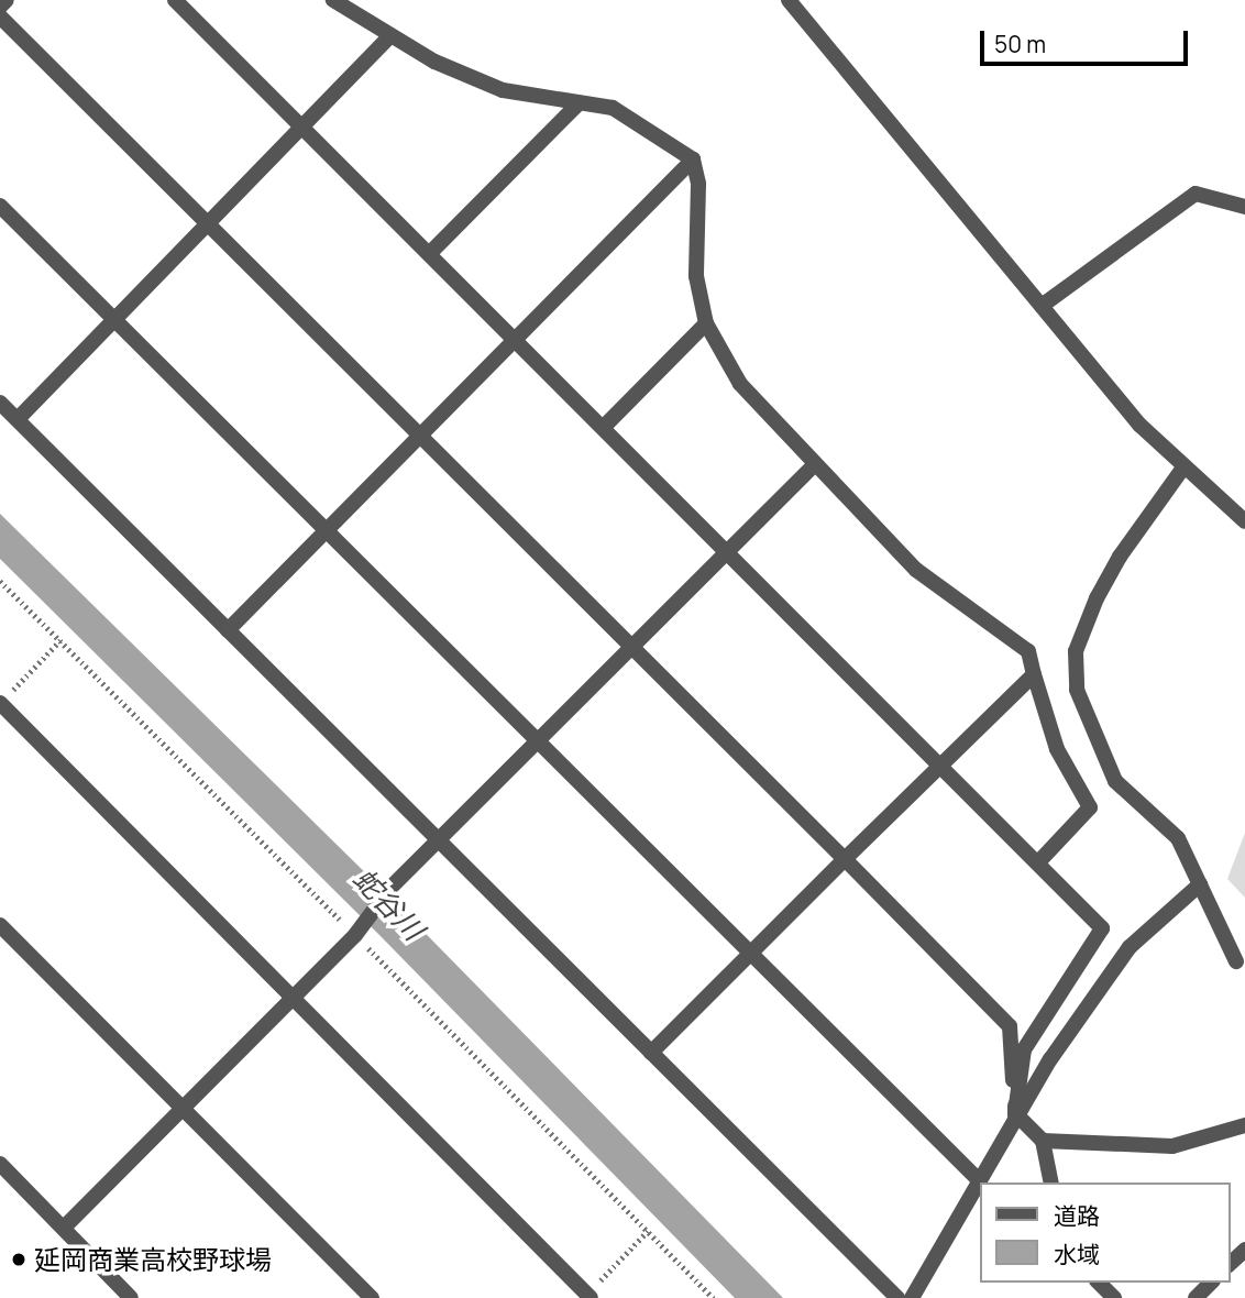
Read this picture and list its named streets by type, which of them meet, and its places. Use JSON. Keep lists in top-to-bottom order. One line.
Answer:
{"water":["蛇谷川"],"places":["延岡商業高校野球場"],"legend":["道路","水域"],"scale_bar":"50 m"}
